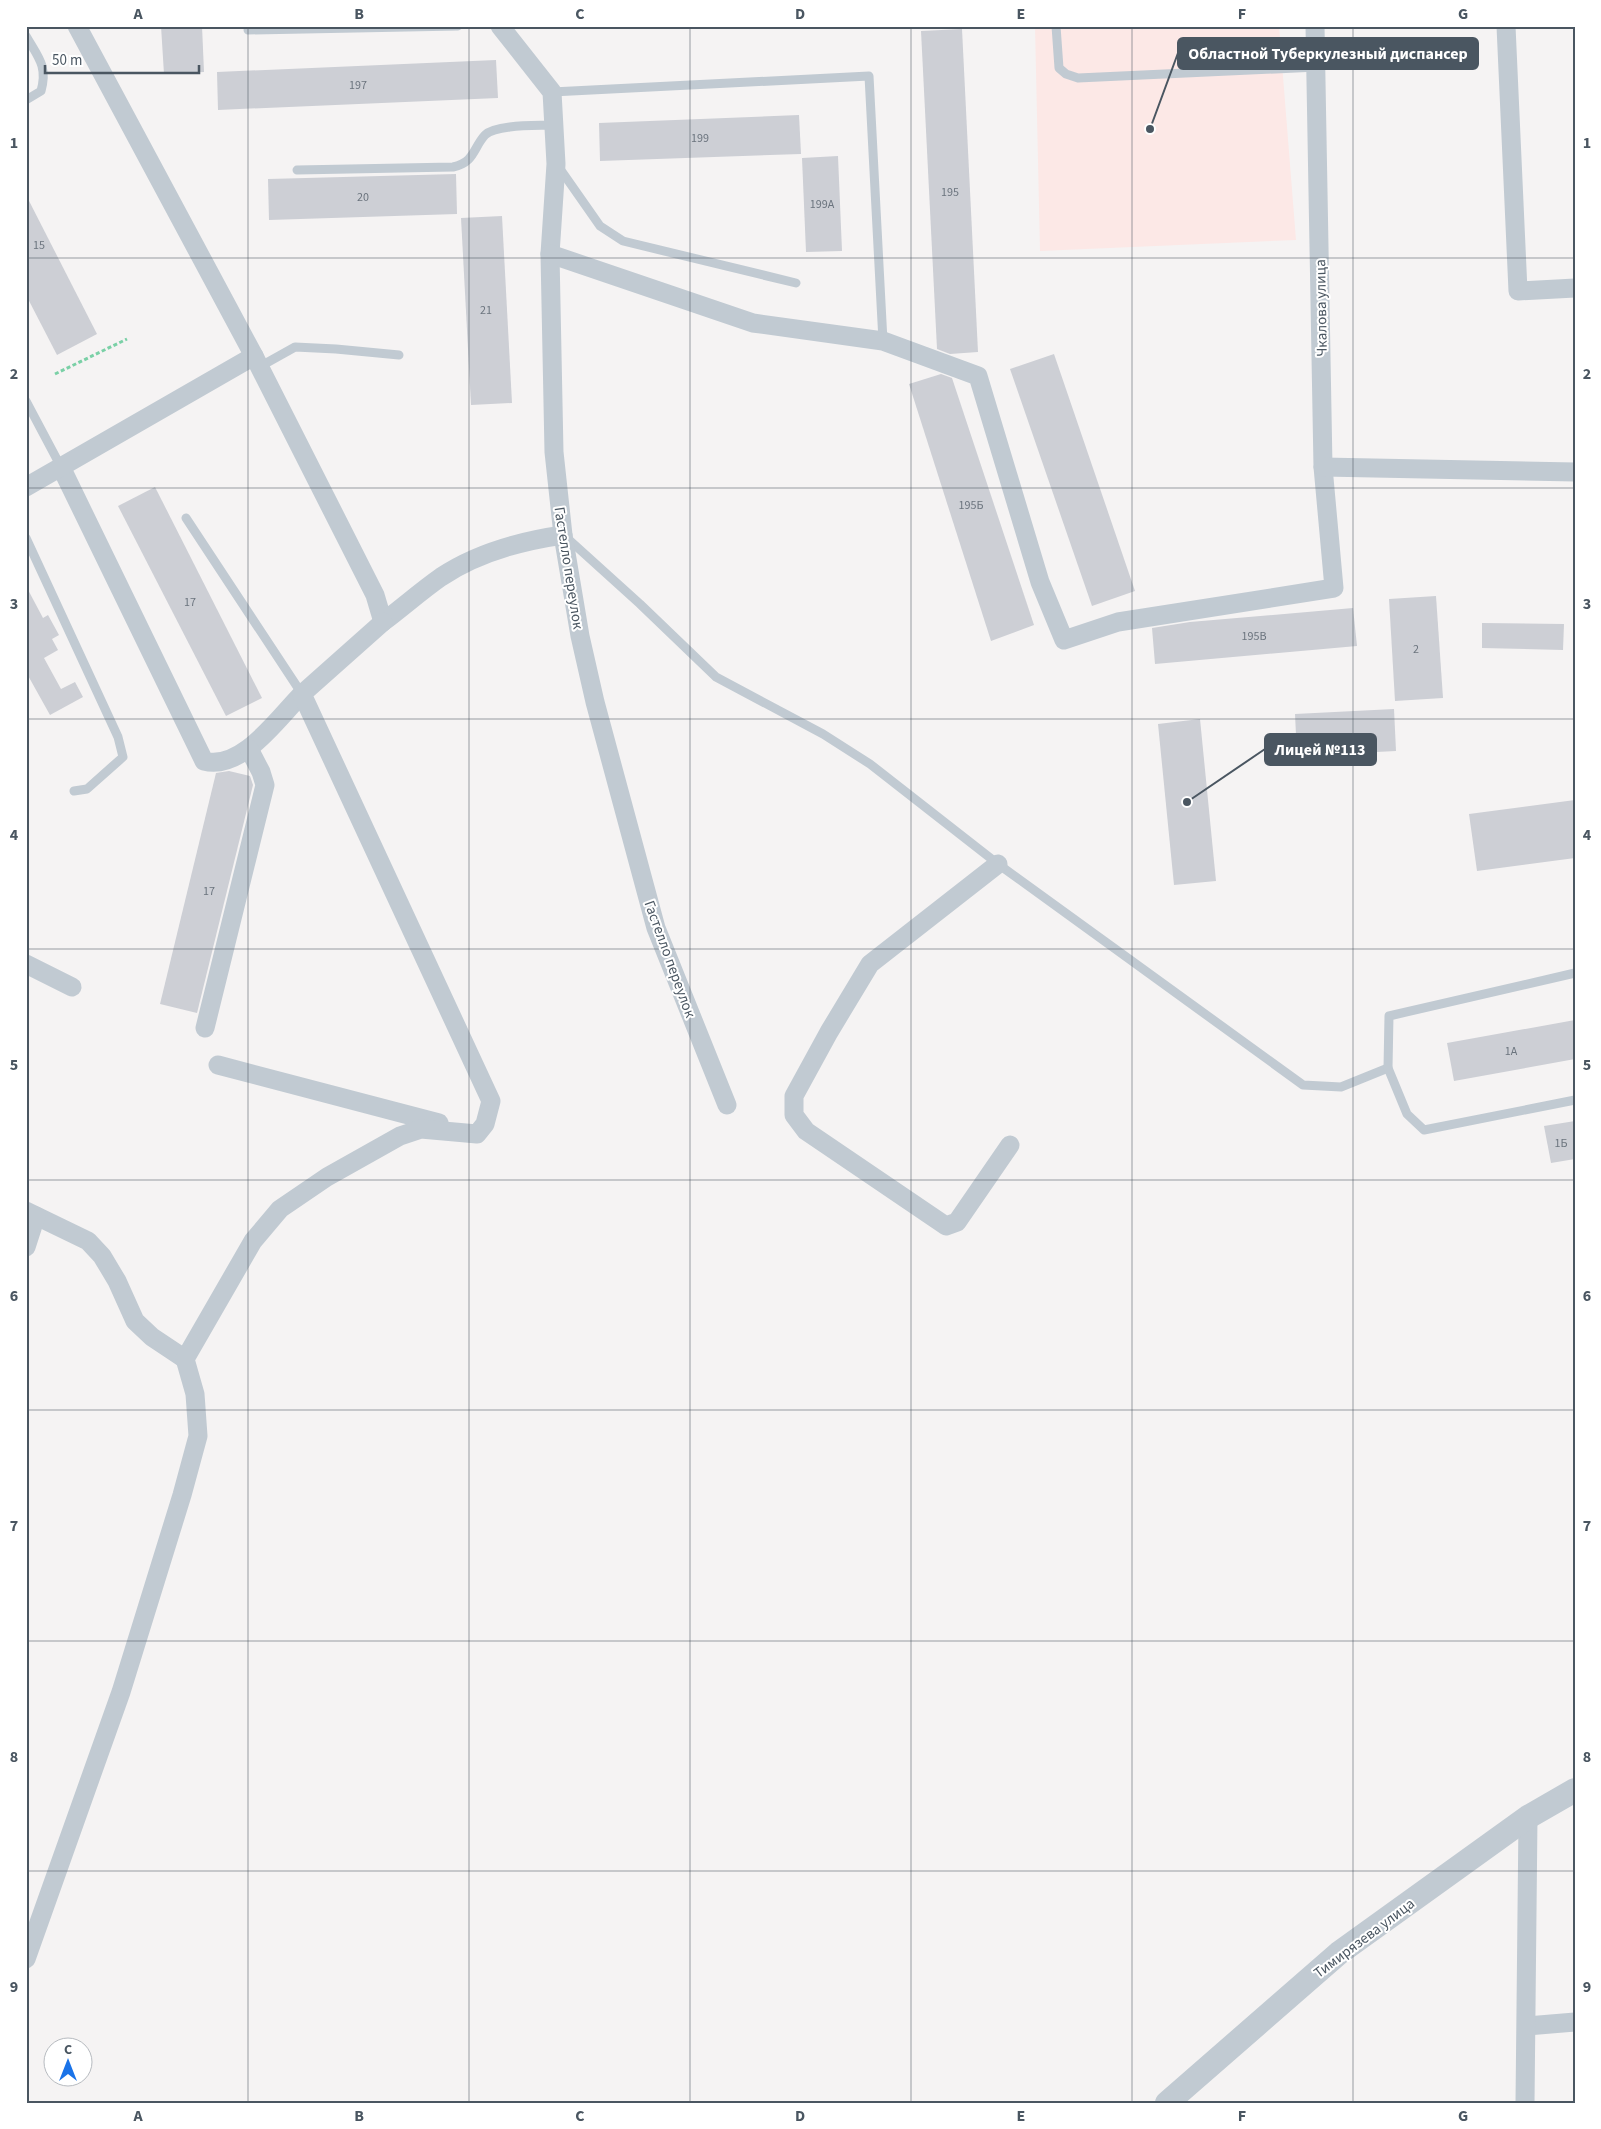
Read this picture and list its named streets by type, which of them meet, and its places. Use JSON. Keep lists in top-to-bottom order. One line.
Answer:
{"streets":{"street":["Чкалова улица","Гастелло переулок","Тимирязева улица"]},"places":["Областной Туберкулезный диспансер","Лицей №113"],"house_numbers":["197","199","195","20","199А","15","21","195Б","17","195В","2","17","1А","1Б"],"scale_bar":"50 m","north":"top","grid":{"columns":["A","B","C","D","E","F","G"],"rows":["1","2","3","4","5","6","7","8","9"]}}
